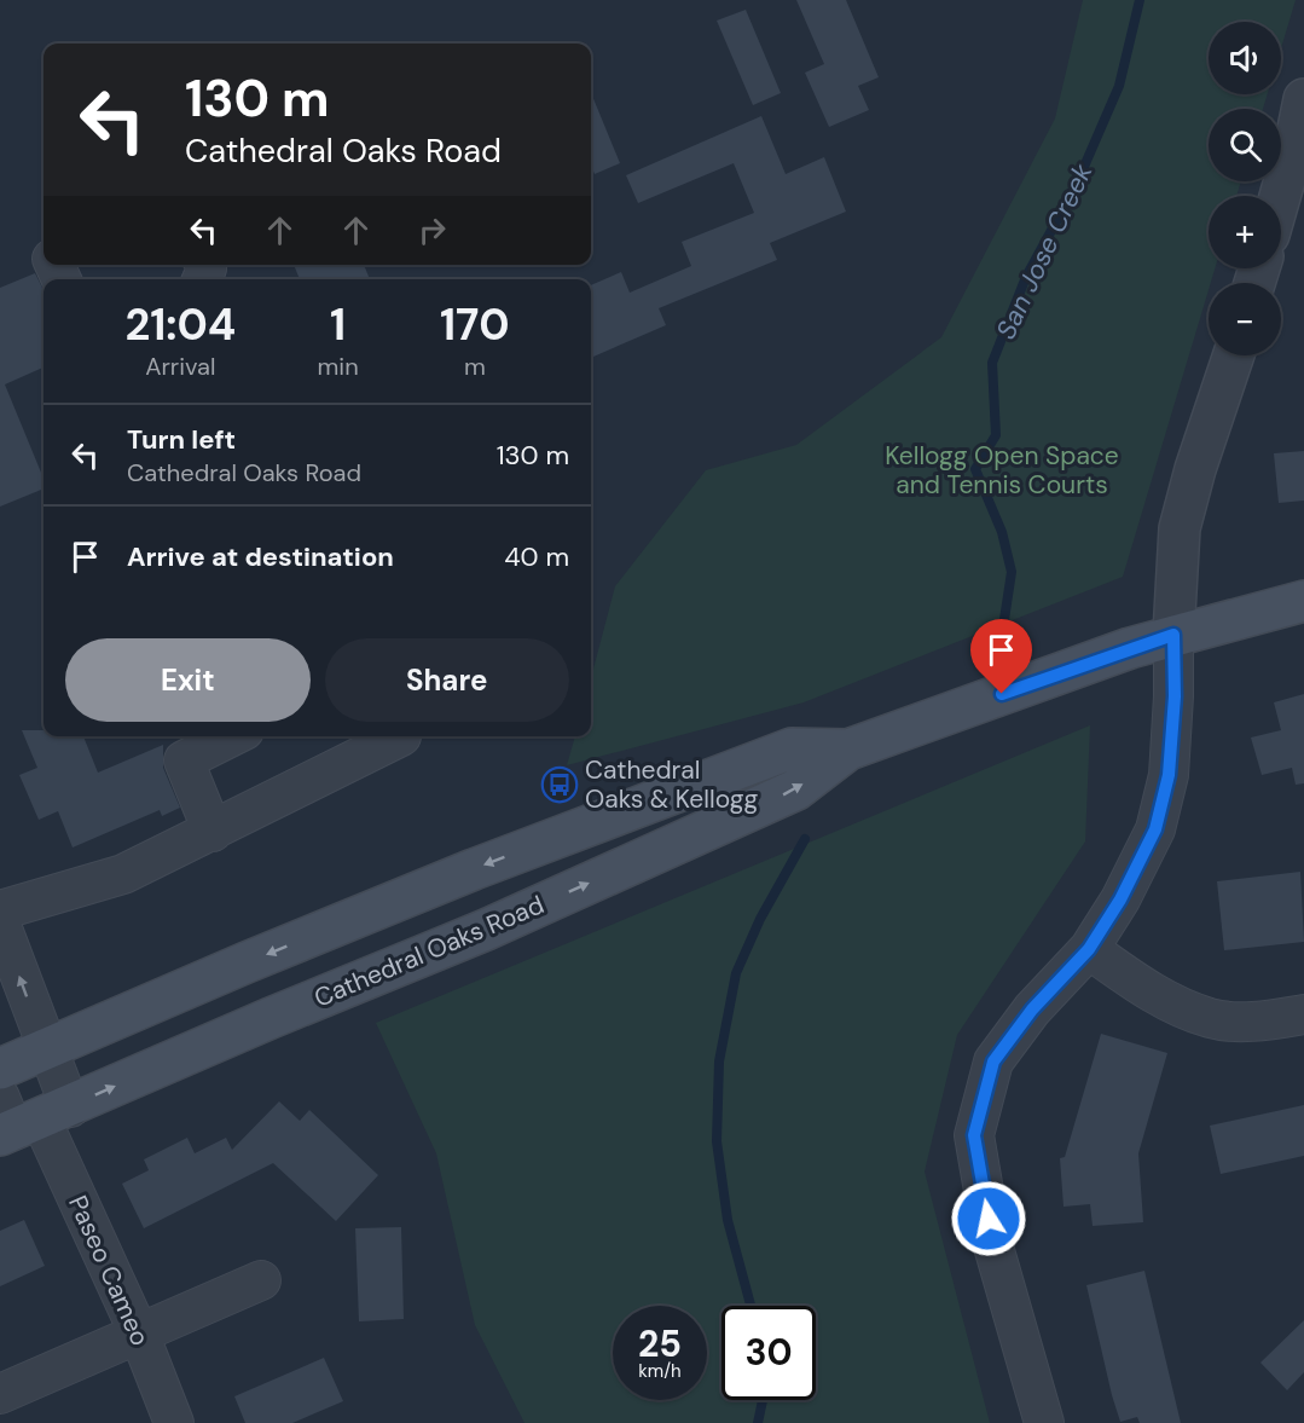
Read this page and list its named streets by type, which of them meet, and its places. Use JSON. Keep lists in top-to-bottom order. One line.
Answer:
{"streets":{"main road":["Cathedral Oaks Road"],"street":["Paseo Cameo"]},"crossings":[["Cathedral Oaks Road","Paseo Cameo"]],"water":["San Jose Creek"],"parks":["Kellogg Open Space and Tennis Courts"],"places":{"bus stop":["Cathedral Oaks & Kellogg"]},"page":{"map_buttons":["+","−"],"turn":["130 m","Cathedral Oaks Road"],"eta":["21:04","Arrival","1","min","170","m"],"list":[{"name":"Turn left","note":"Cathedral Oaks Road","value":"130 m"},{"name":"Arrive at destination","value":"40 m"}],"buttons":["Exit","Share"],"speed":"25 km/h","limit":"30"}}
